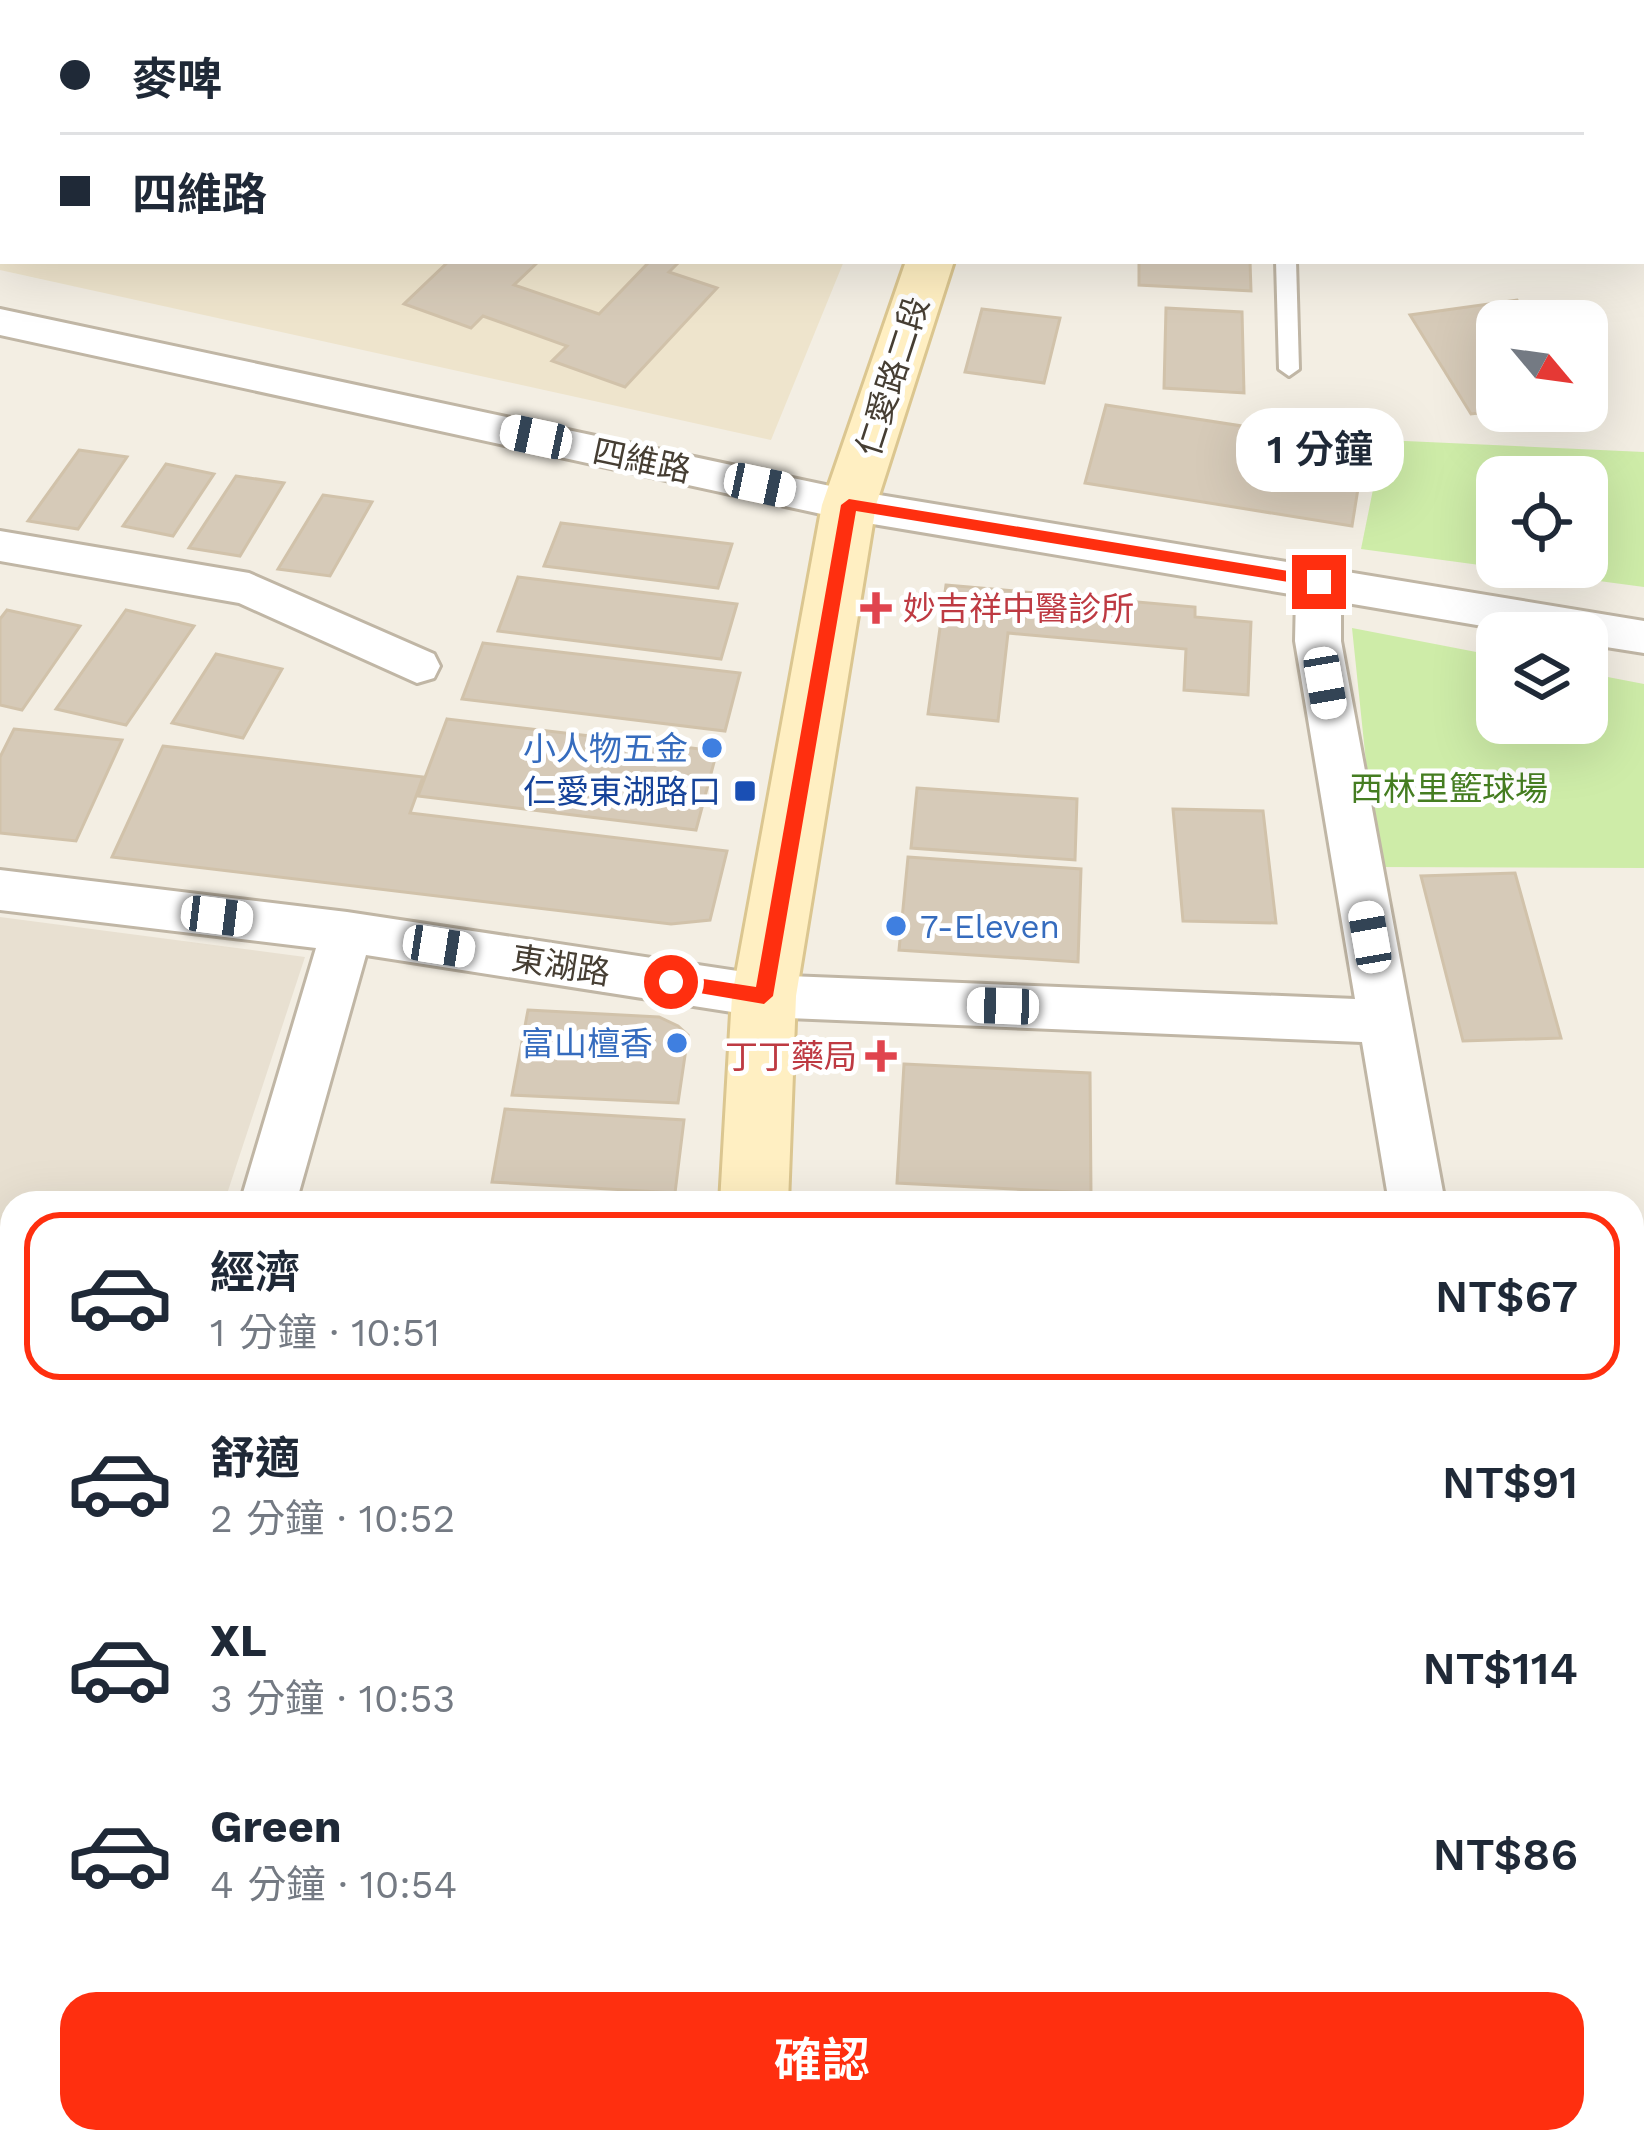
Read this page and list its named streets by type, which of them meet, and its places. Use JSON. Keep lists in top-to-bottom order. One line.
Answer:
{"streets":{"main road":["仁愛路二段"],"street":["四維路","東湖路"]},"crossings":[["仁愛路二段","四維路"],["仁愛路二段","東湖路"]],"parks":["西林里籃球場"],"places":{"health":["妙吉祥中醫診所","丁丁藥局"],"other":["小人物五金","7-Eleven","富山檀香"],"transit":["仁愛東湖路口"]},"north":"bottom right","page":{"banner":["麥啤","四維路"],"bubble":"1 分鐘","list":[{"name":"經濟","note":"1 分鐘 · 10:51","value":"NT$67"},{"name":"舒適","note":"2 分鐘 · 10:52","value":"NT$91"},{"name":"XL","note":"3 分鐘 · 10:53","value":"NT$114"},{"name":"Green","note":"4 分鐘 · 10:54","value":"NT$86"}],"buttons":"確認"}}
